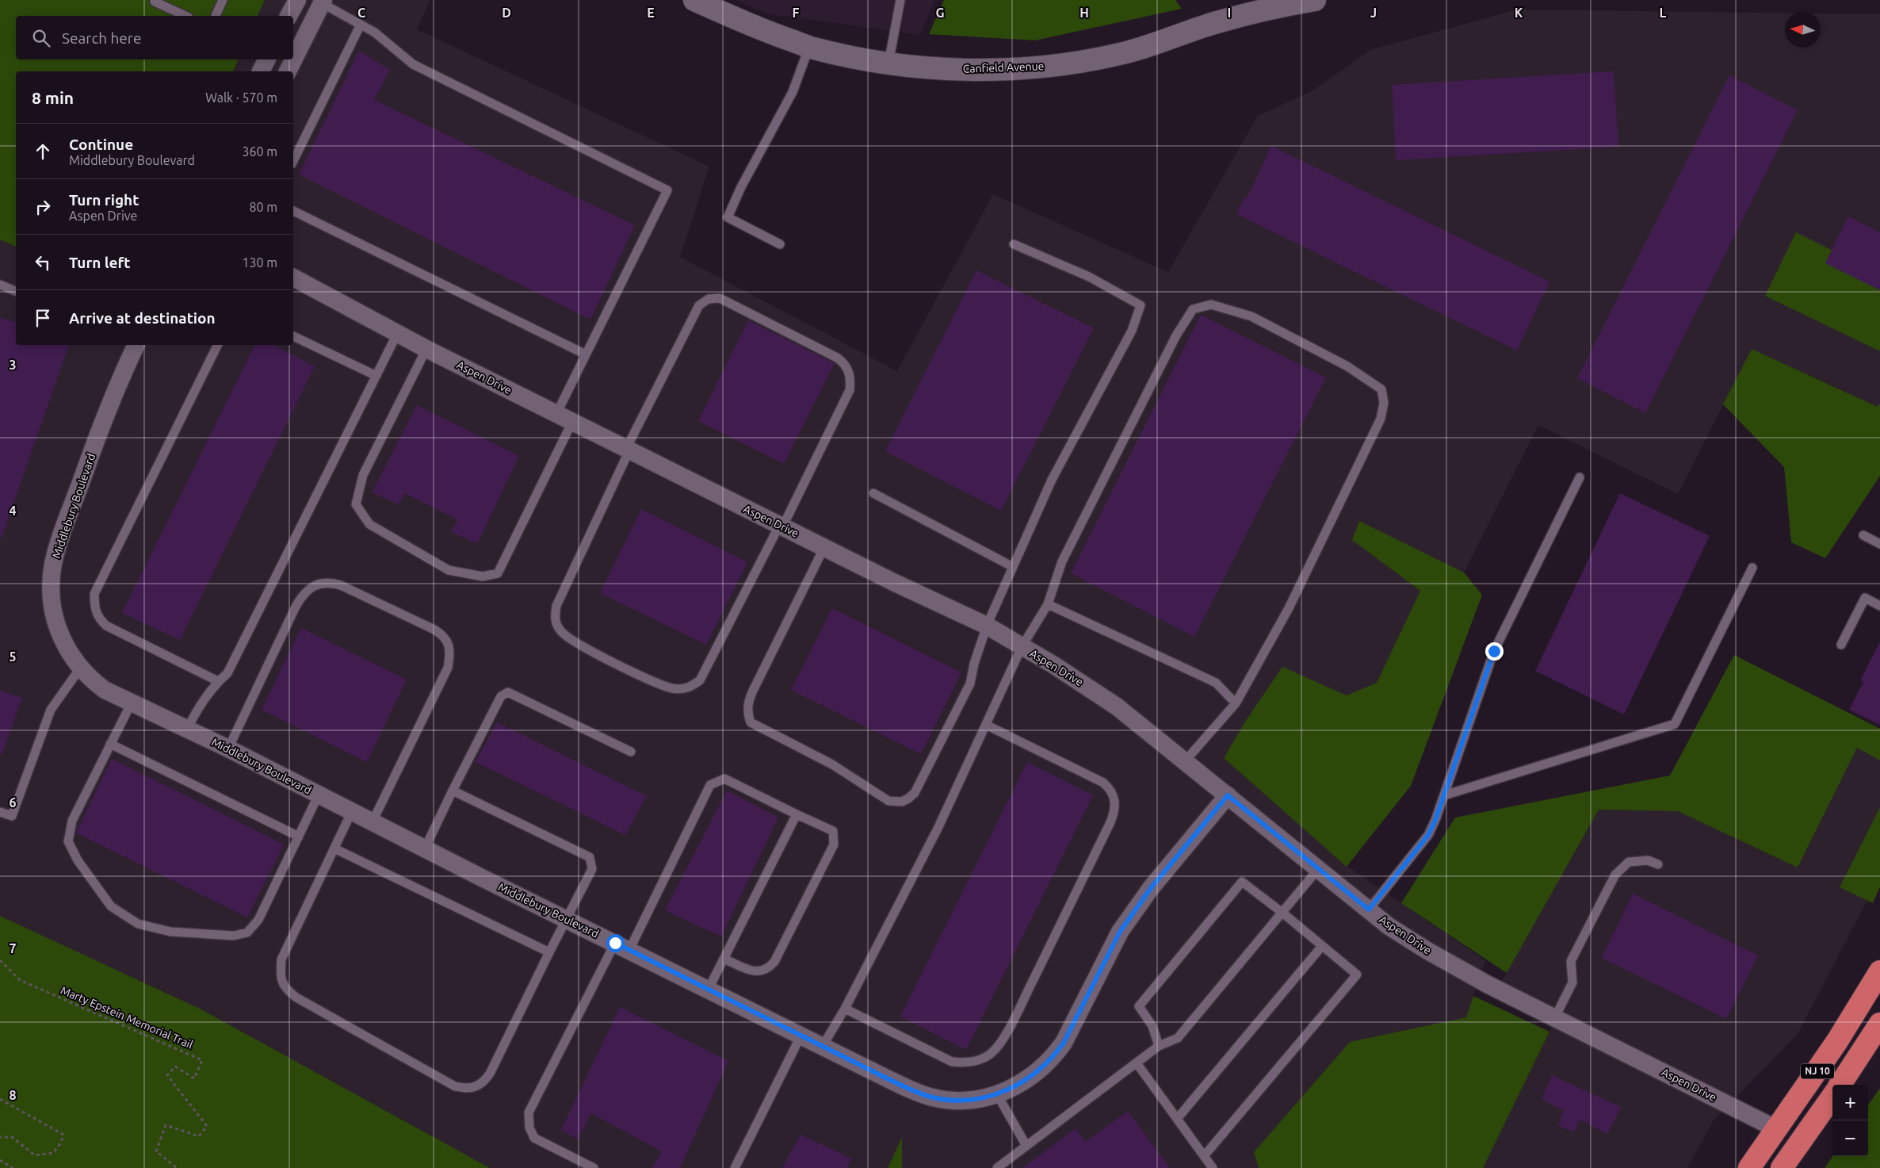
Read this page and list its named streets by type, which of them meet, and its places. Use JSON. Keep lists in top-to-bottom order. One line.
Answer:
{"streets":{"highway":["NJ 10"],"street":["Canfield Avenue","Aspen Drive","Middlebury Boulevard"],"path":["Marty Epstein Memorial Trail"]},"crossings":[["Aspen Drive","Middlebury Boulevard"],["Aspen Drive","NJ 10"]],"north":"left","page":{"search":"Search here","heading":["8 min","Walk · 570 m"],"list":[["Continue","Middlebury Boulevard","360 m"],["Turn right","Aspen Drive","80 m"],["Turn left","130 m"],"Arrive at destination"],"map_buttons":["+","−"]},"grid":{"columns":["C","D","E","F","G","H","I","J","K","L"],"rows":["3","4","5","6","7","8"]}}
